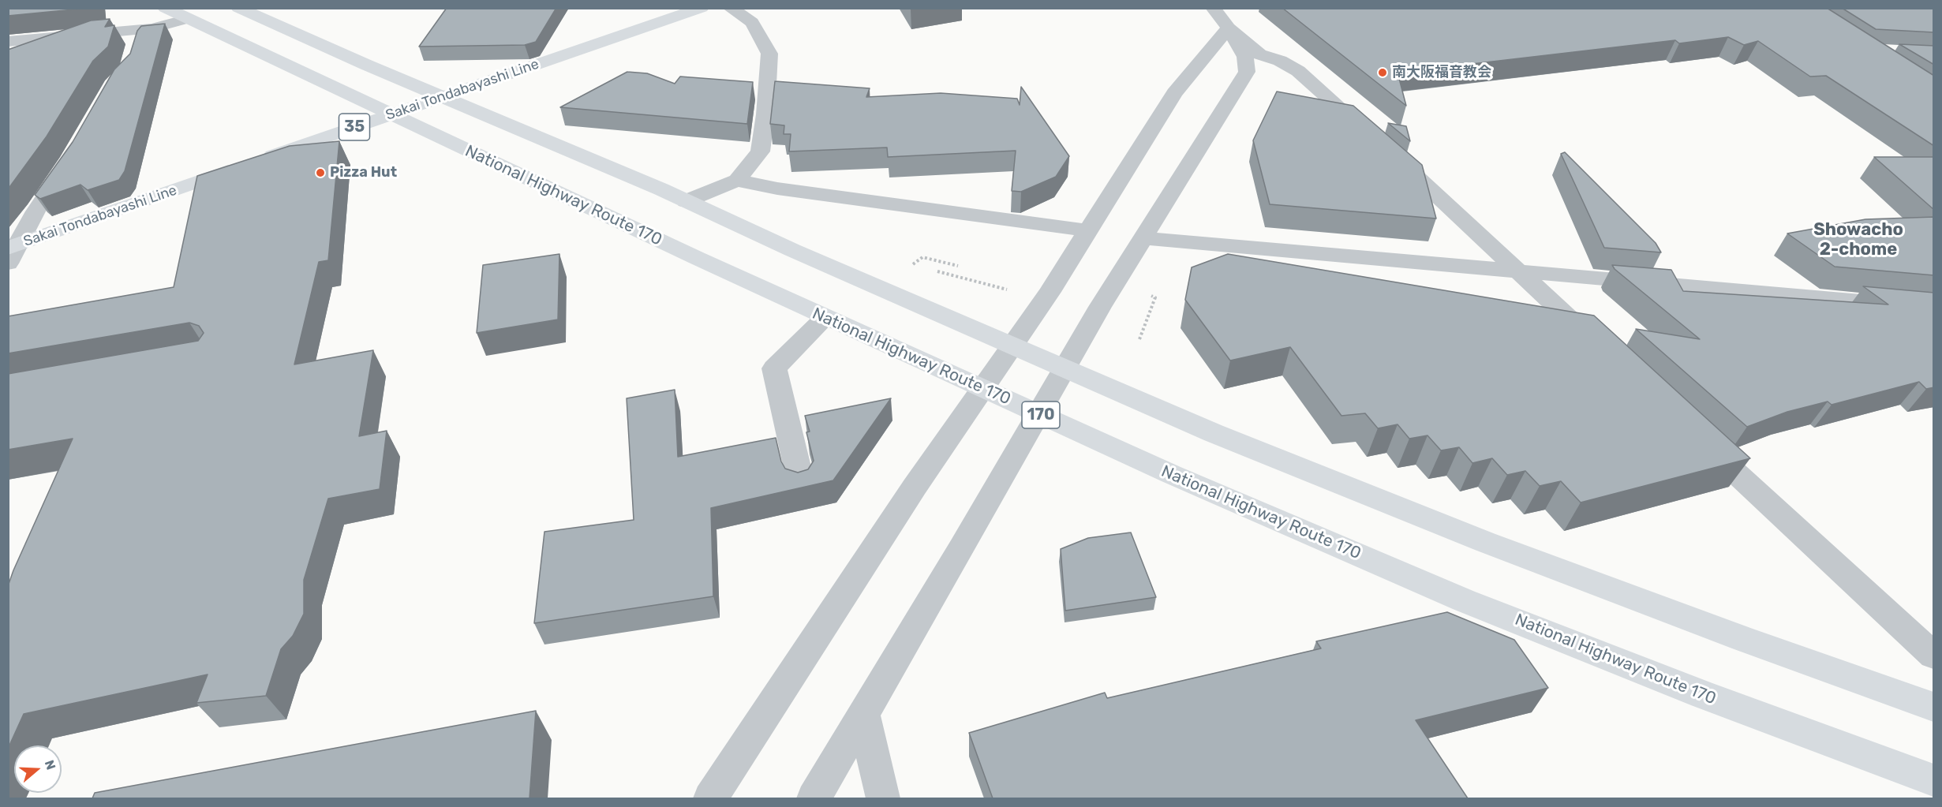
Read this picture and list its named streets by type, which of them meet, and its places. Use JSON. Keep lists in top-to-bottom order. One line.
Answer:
{"streets":{"main road":["Sakai Tondabayashi Line","35","National Highway Route 170","170"]},"crossings":[["Sakai Tondabayashi Line","National Highway Route 170"]],"districts":["Showacho 2-chome"],"places":["南大阪福音教会","Pizza Hut"],"north":"right"}
